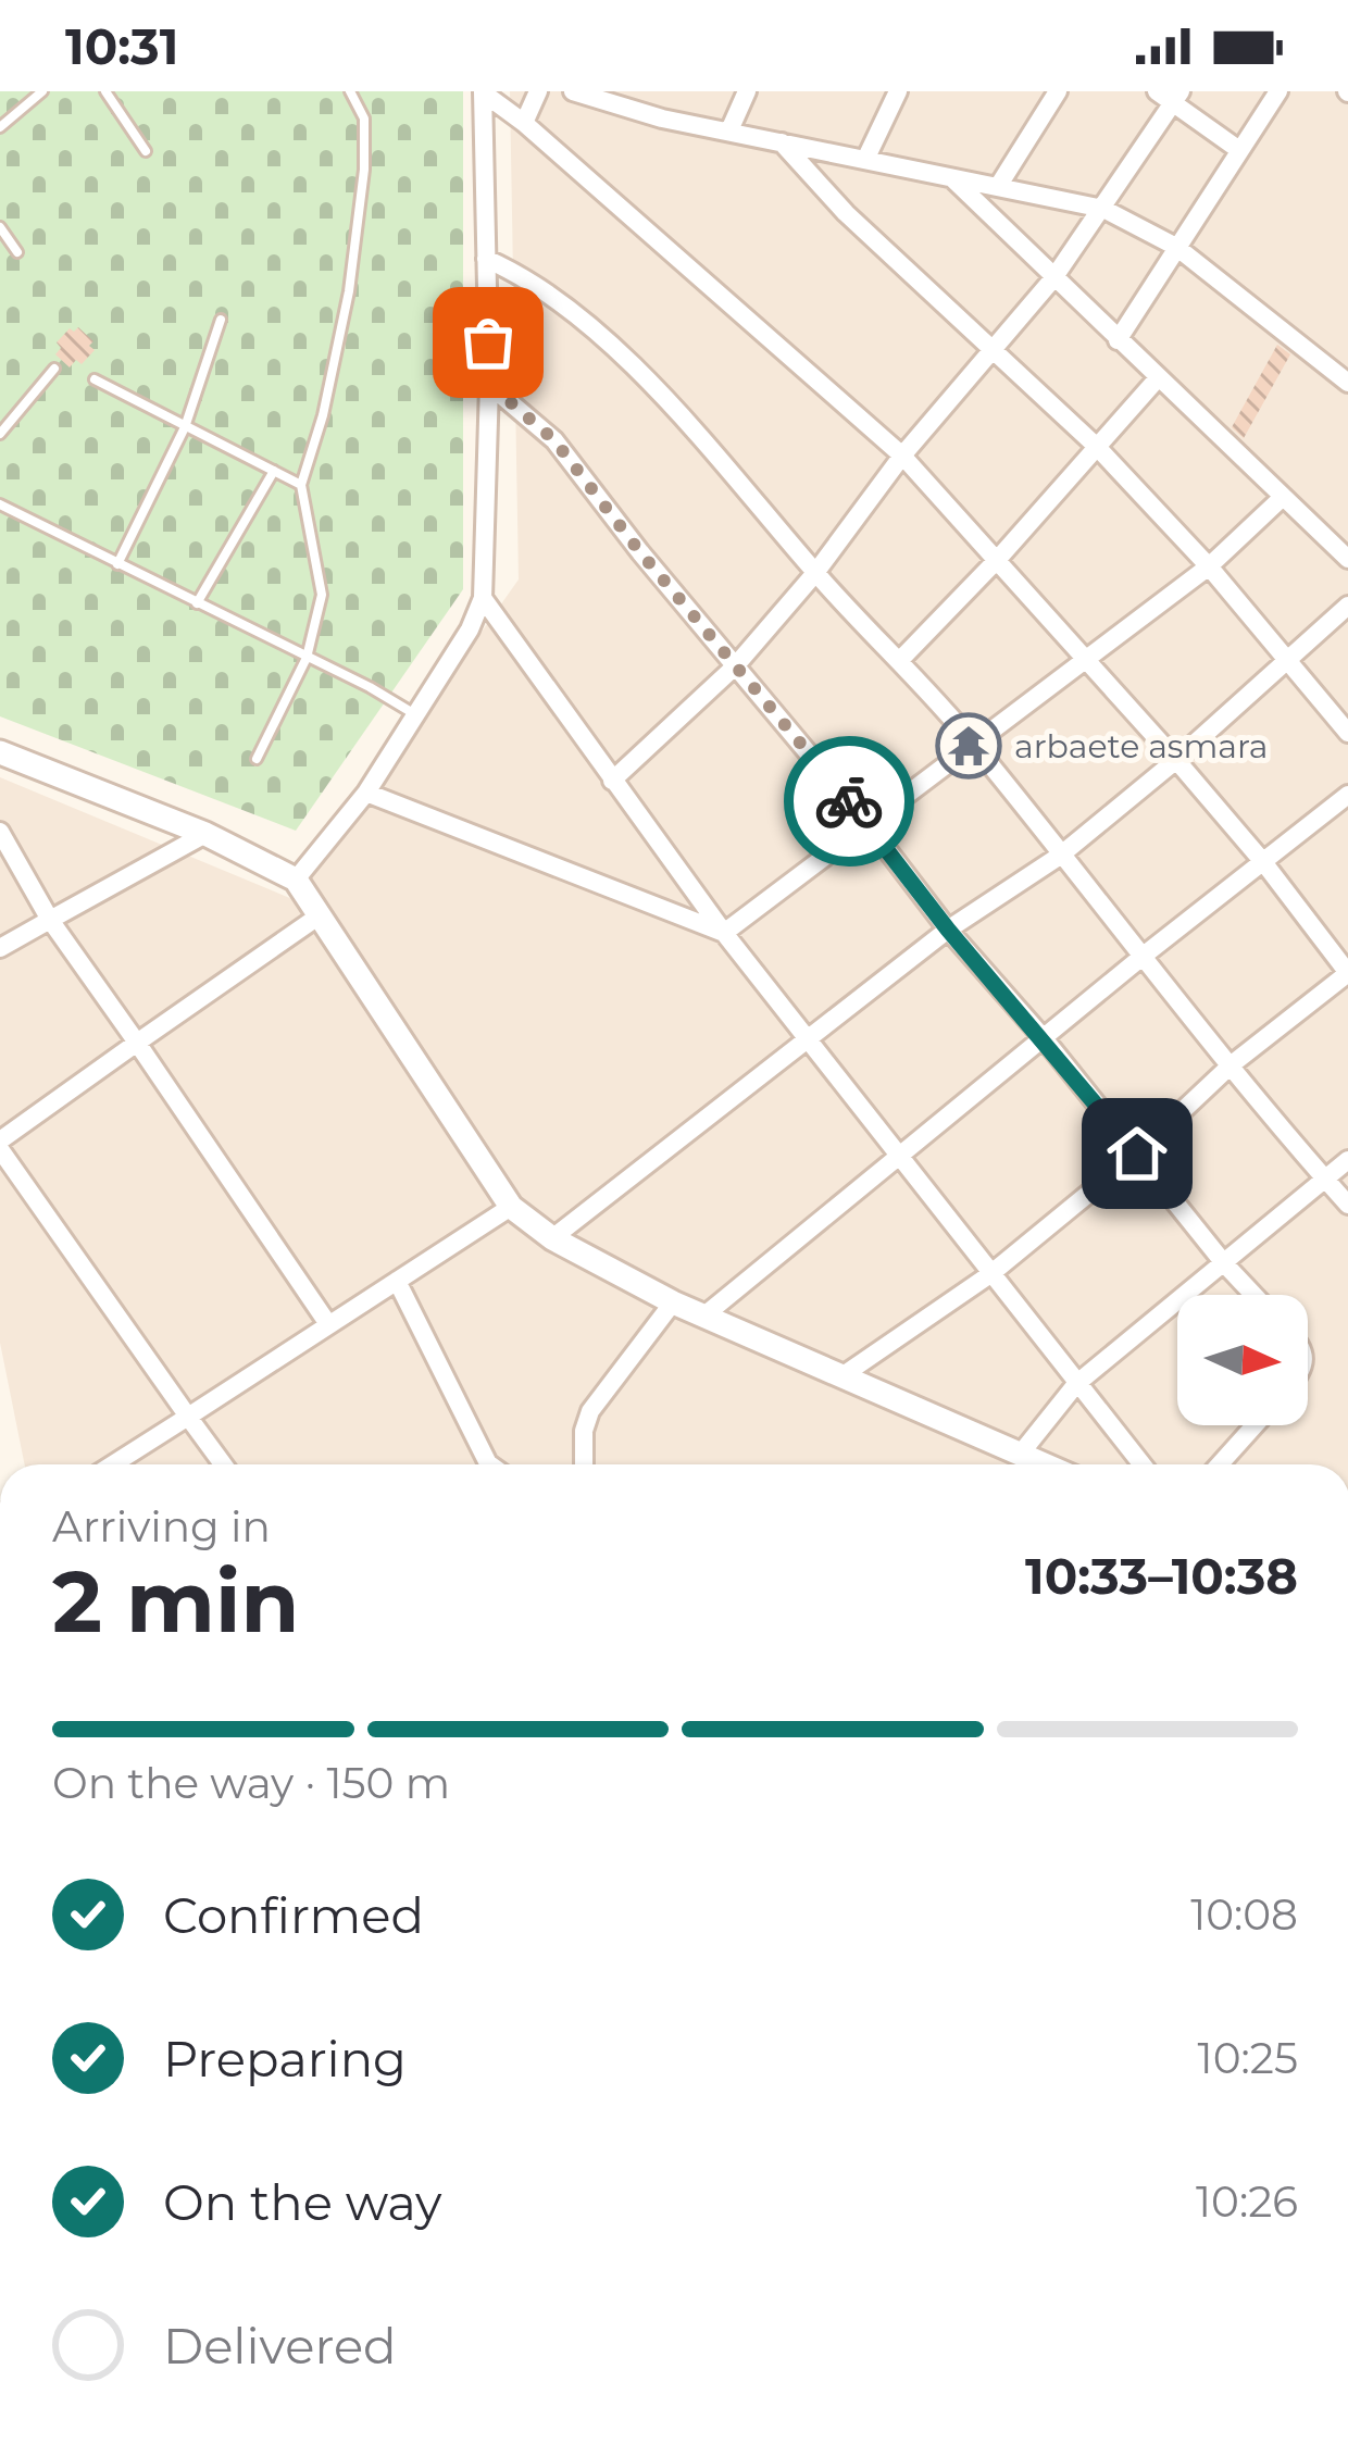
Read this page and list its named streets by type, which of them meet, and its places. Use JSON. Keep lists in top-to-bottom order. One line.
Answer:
{"places":{"temple":["arbaete asmara"]},"north":"right","page":{"status":"10:31","heading":["2 min","Arriving in","10:33–10:38"],"bar":"On the way · 150 m","list":[["Confirmed","10:08"],["Preparing","10:25"],["On the way","10:26"],"Delivered"]}}
